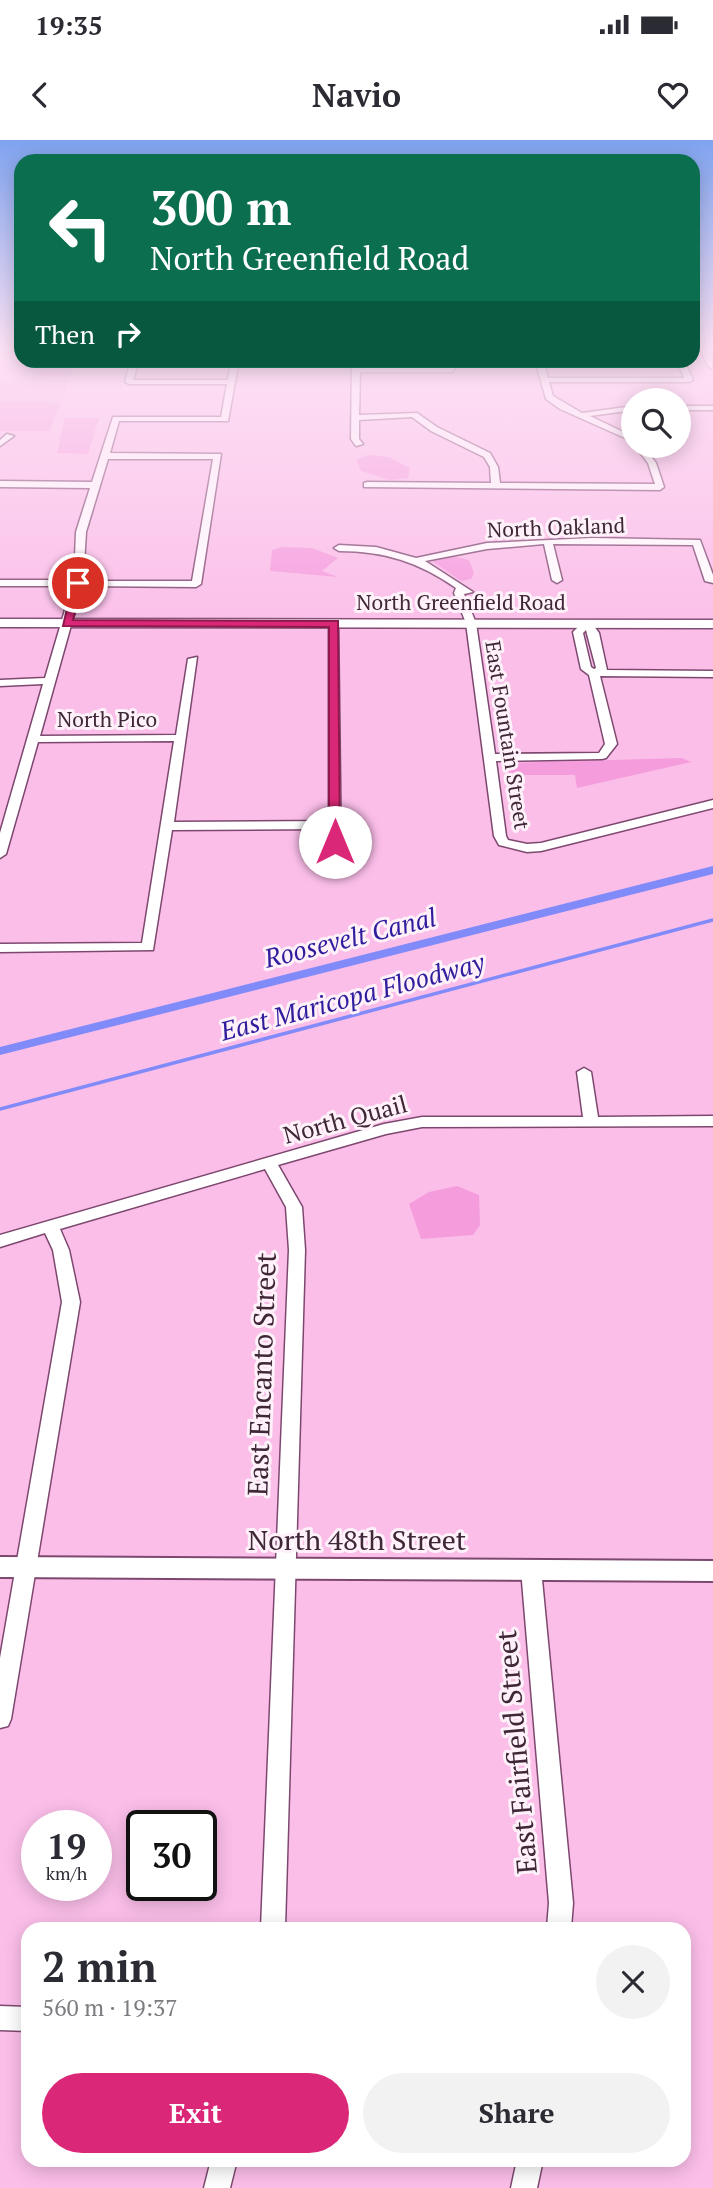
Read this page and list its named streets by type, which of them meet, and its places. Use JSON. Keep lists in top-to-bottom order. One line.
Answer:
{"streets":{"main road":["North Greenfield Road"],"street":["North Oakland","North Pico","East Fountain Street","North Quail","East Encanto Street","North 48th Street","East Fairfield Street"]},"crossings":[["North Oakland","East Fountain Street"],["North Greenfield Road","East Fountain Street"],["North Quail","East Encanto Street"],["East Encanto Street","North 48th Street"],["North 48th Street","East Fairfield Street"]],"water":["Roosevelt Canal","East Maricopa Floodway"],"page":{"status":"19:35","header":"Navio","turn":["300 m","North Greenfield Road"],"then":"Then","speed":"19 km/h","limit":"30","heading":["2 min","560 m · 19:37"],"buttons":["Exit","Share"]}}
